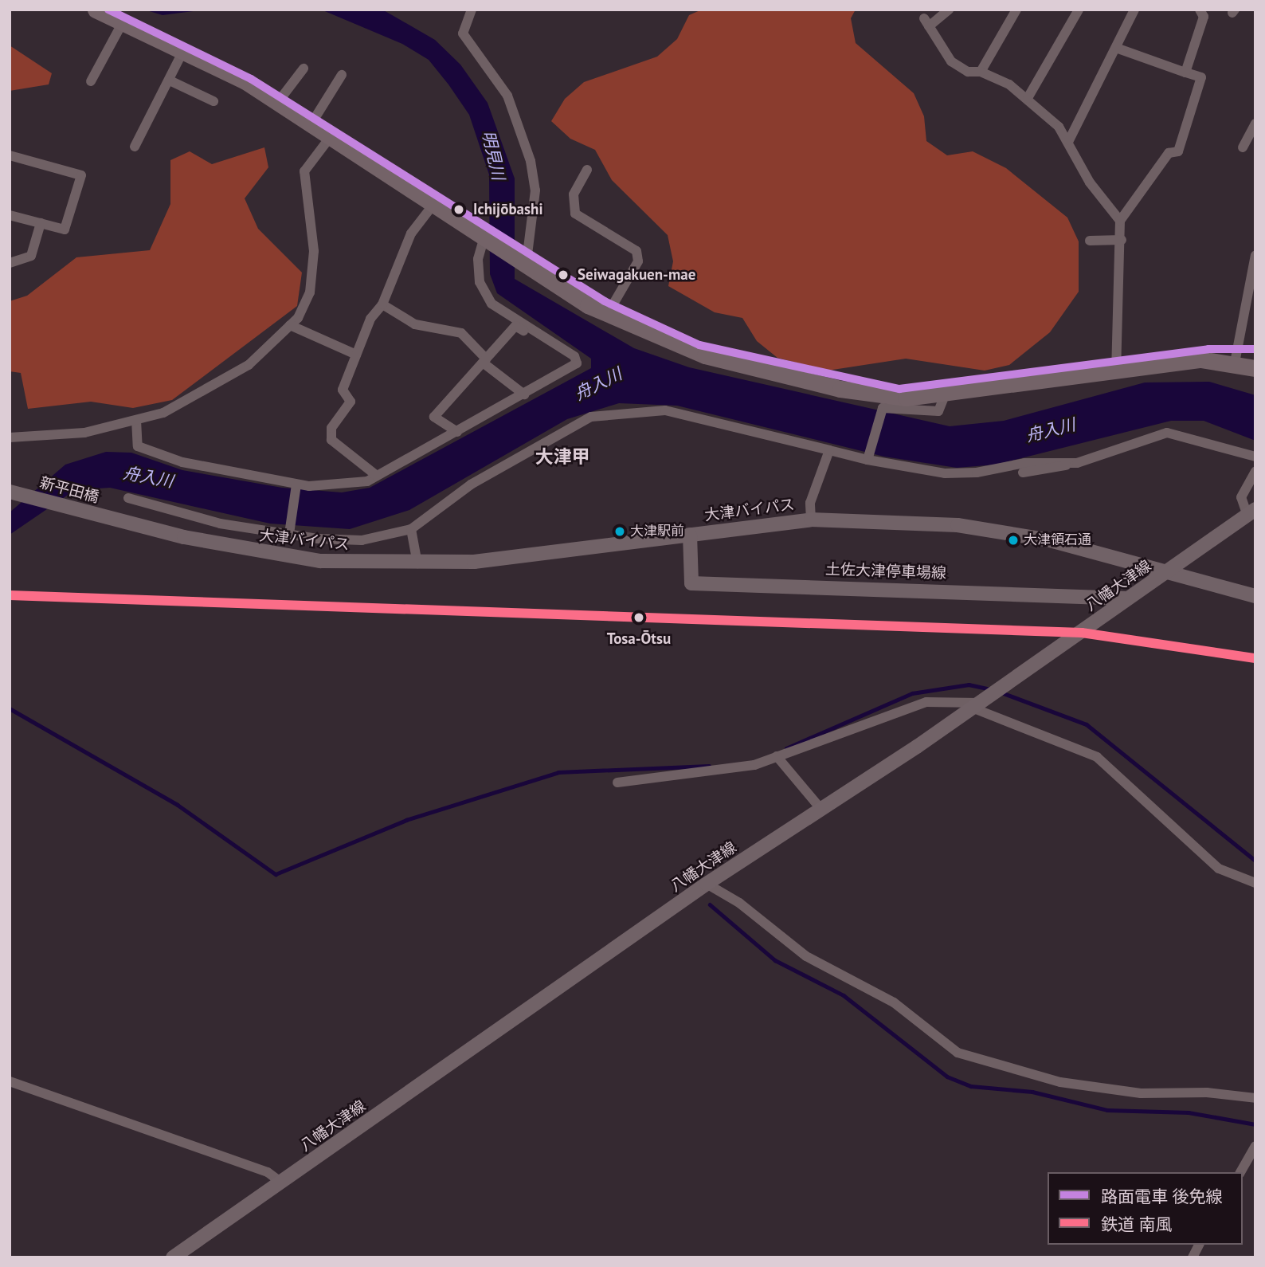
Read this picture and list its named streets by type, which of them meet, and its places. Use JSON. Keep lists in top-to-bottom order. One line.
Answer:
{"streets":{"main road":["新平田橋","大津バイパス","土佐大津停車場線","八幡大津線"]},"crossings":[["新平田橋","大津バイパス"],["大津バイパス","土佐大津停車場線"],["大津バイパス","八幡大津線"],["土佐大津停車場線","八幡大津線"]],"districts":["大津甲"],"water":["明見川","舟入川"],"places":["Ichijōbashi","Seiwagakuen-mae","大津駅前","大津領石通","Tosa-Ōtsu"],"lines":["tram line 後免線","rail line 南風"],"legend":["路面電車 後免線","鉄道 南風"]}
